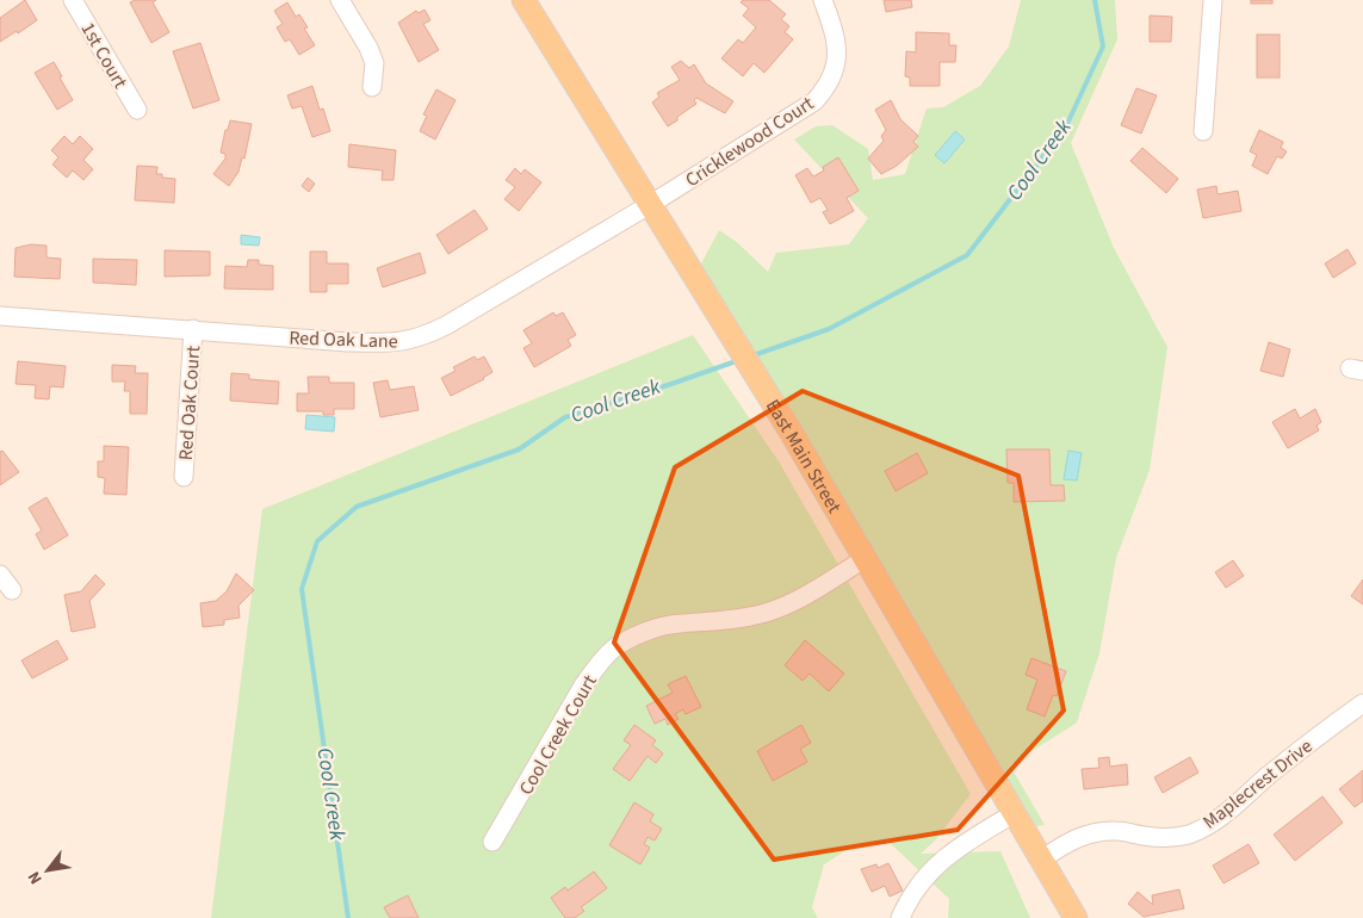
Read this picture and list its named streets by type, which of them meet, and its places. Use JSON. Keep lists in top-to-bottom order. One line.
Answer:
{"streets":{"main road":["East Main Street"],"street":["1st Court","Cricklewood Court","Red Oak Lane","Red Oak Court","Cool Creek Court","Maplecrest Drive"]},"crossings":[["Cricklewood Court","Red Oak Lane"],["Cricklewood Court","East Main Street"],["Red Oak Lane","Red Oak Court"],["Red Oak Lane","East Main Street"],["East Main Street","Cool Creek Court"],["East Main Street","Maplecrest Drive"]],"water":["Cool Creek"],"north":"bottom left"}
